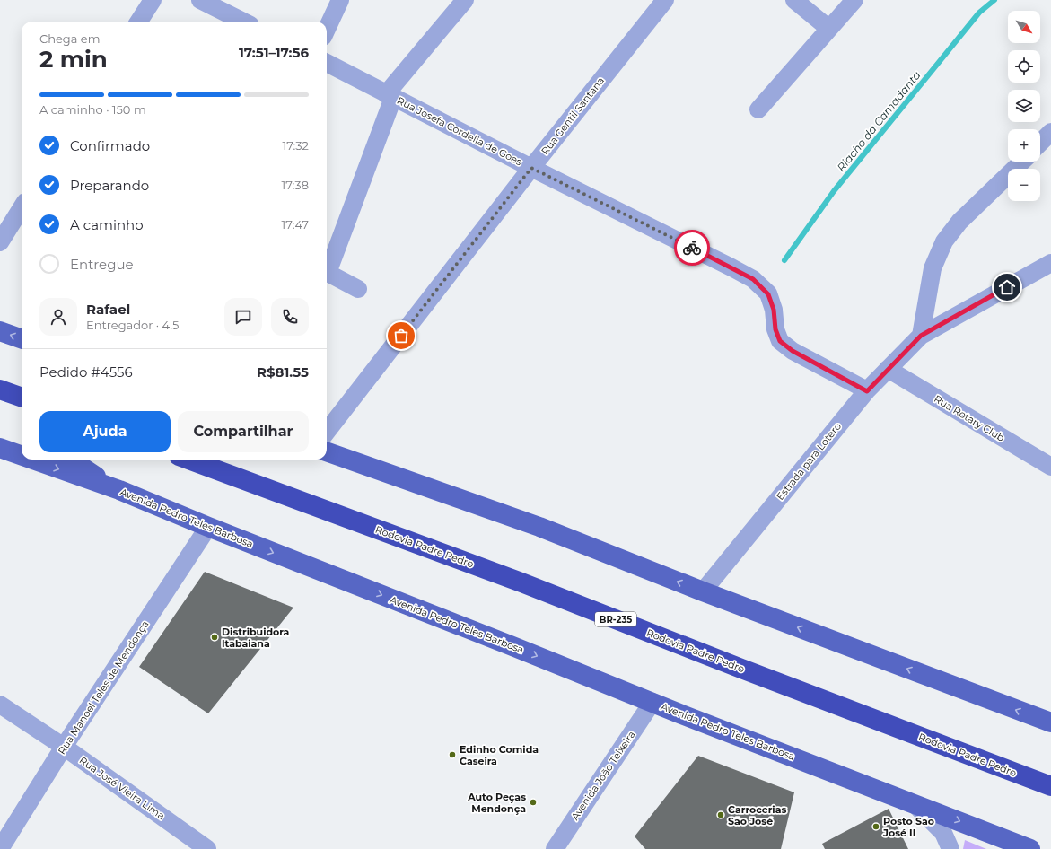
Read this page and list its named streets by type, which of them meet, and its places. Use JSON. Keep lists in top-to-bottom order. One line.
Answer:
{"streets":{"highway":["Rodovia Padre Pedro","BR-235"],"main road":["Avenida Pedro Teles Barbosa"],"street":["Rua Gentil Santana","Rua Josefa Cordelia de Goes","Rua Rotary Club","Estrada para Lotero","Rua Manoel Teles de Mendonça","Avenida João Teixeira","Rua José Vieira Lima"]},"crossings":[["Rua Gentil Santana","Rua Josefa Cordelia de Goes"],["Rua Josefa Cordelia de Goes","Estrada para Lotero"],["Rua Rotary Club","Estrada para Lotero"],["Avenida Pedro Teles Barbosa","Rua Manoel Teles de Mendonça"],["Avenida Pedro Teles Barbosa","Avenida João Teixeira"],["Rua Manoel Teles de Mendonça","Rua José Vieira Lima"]],"water":["Riacho da Camadanta"],"places":["Distribuidora Itabaiana","Edinho Comida Caseira","Auto Peças Mendonça","Carrocerias São José","Posto São José II"],"north":"bottom right","page":{"map_buttons":["+","−"],"heading":["2 min","Chega em","17:51–17:56"],"panel":["Rafael","Entregador · 4.5","Pedido #4556","R$81.55"],"bar":"A caminho · 150 m","list":[["Confirmado","17:32"],["Preparando","17:38"],["A caminho","17:47"],"Entregue"],"buttons":["Ajuda","Compartilhar"]}}
